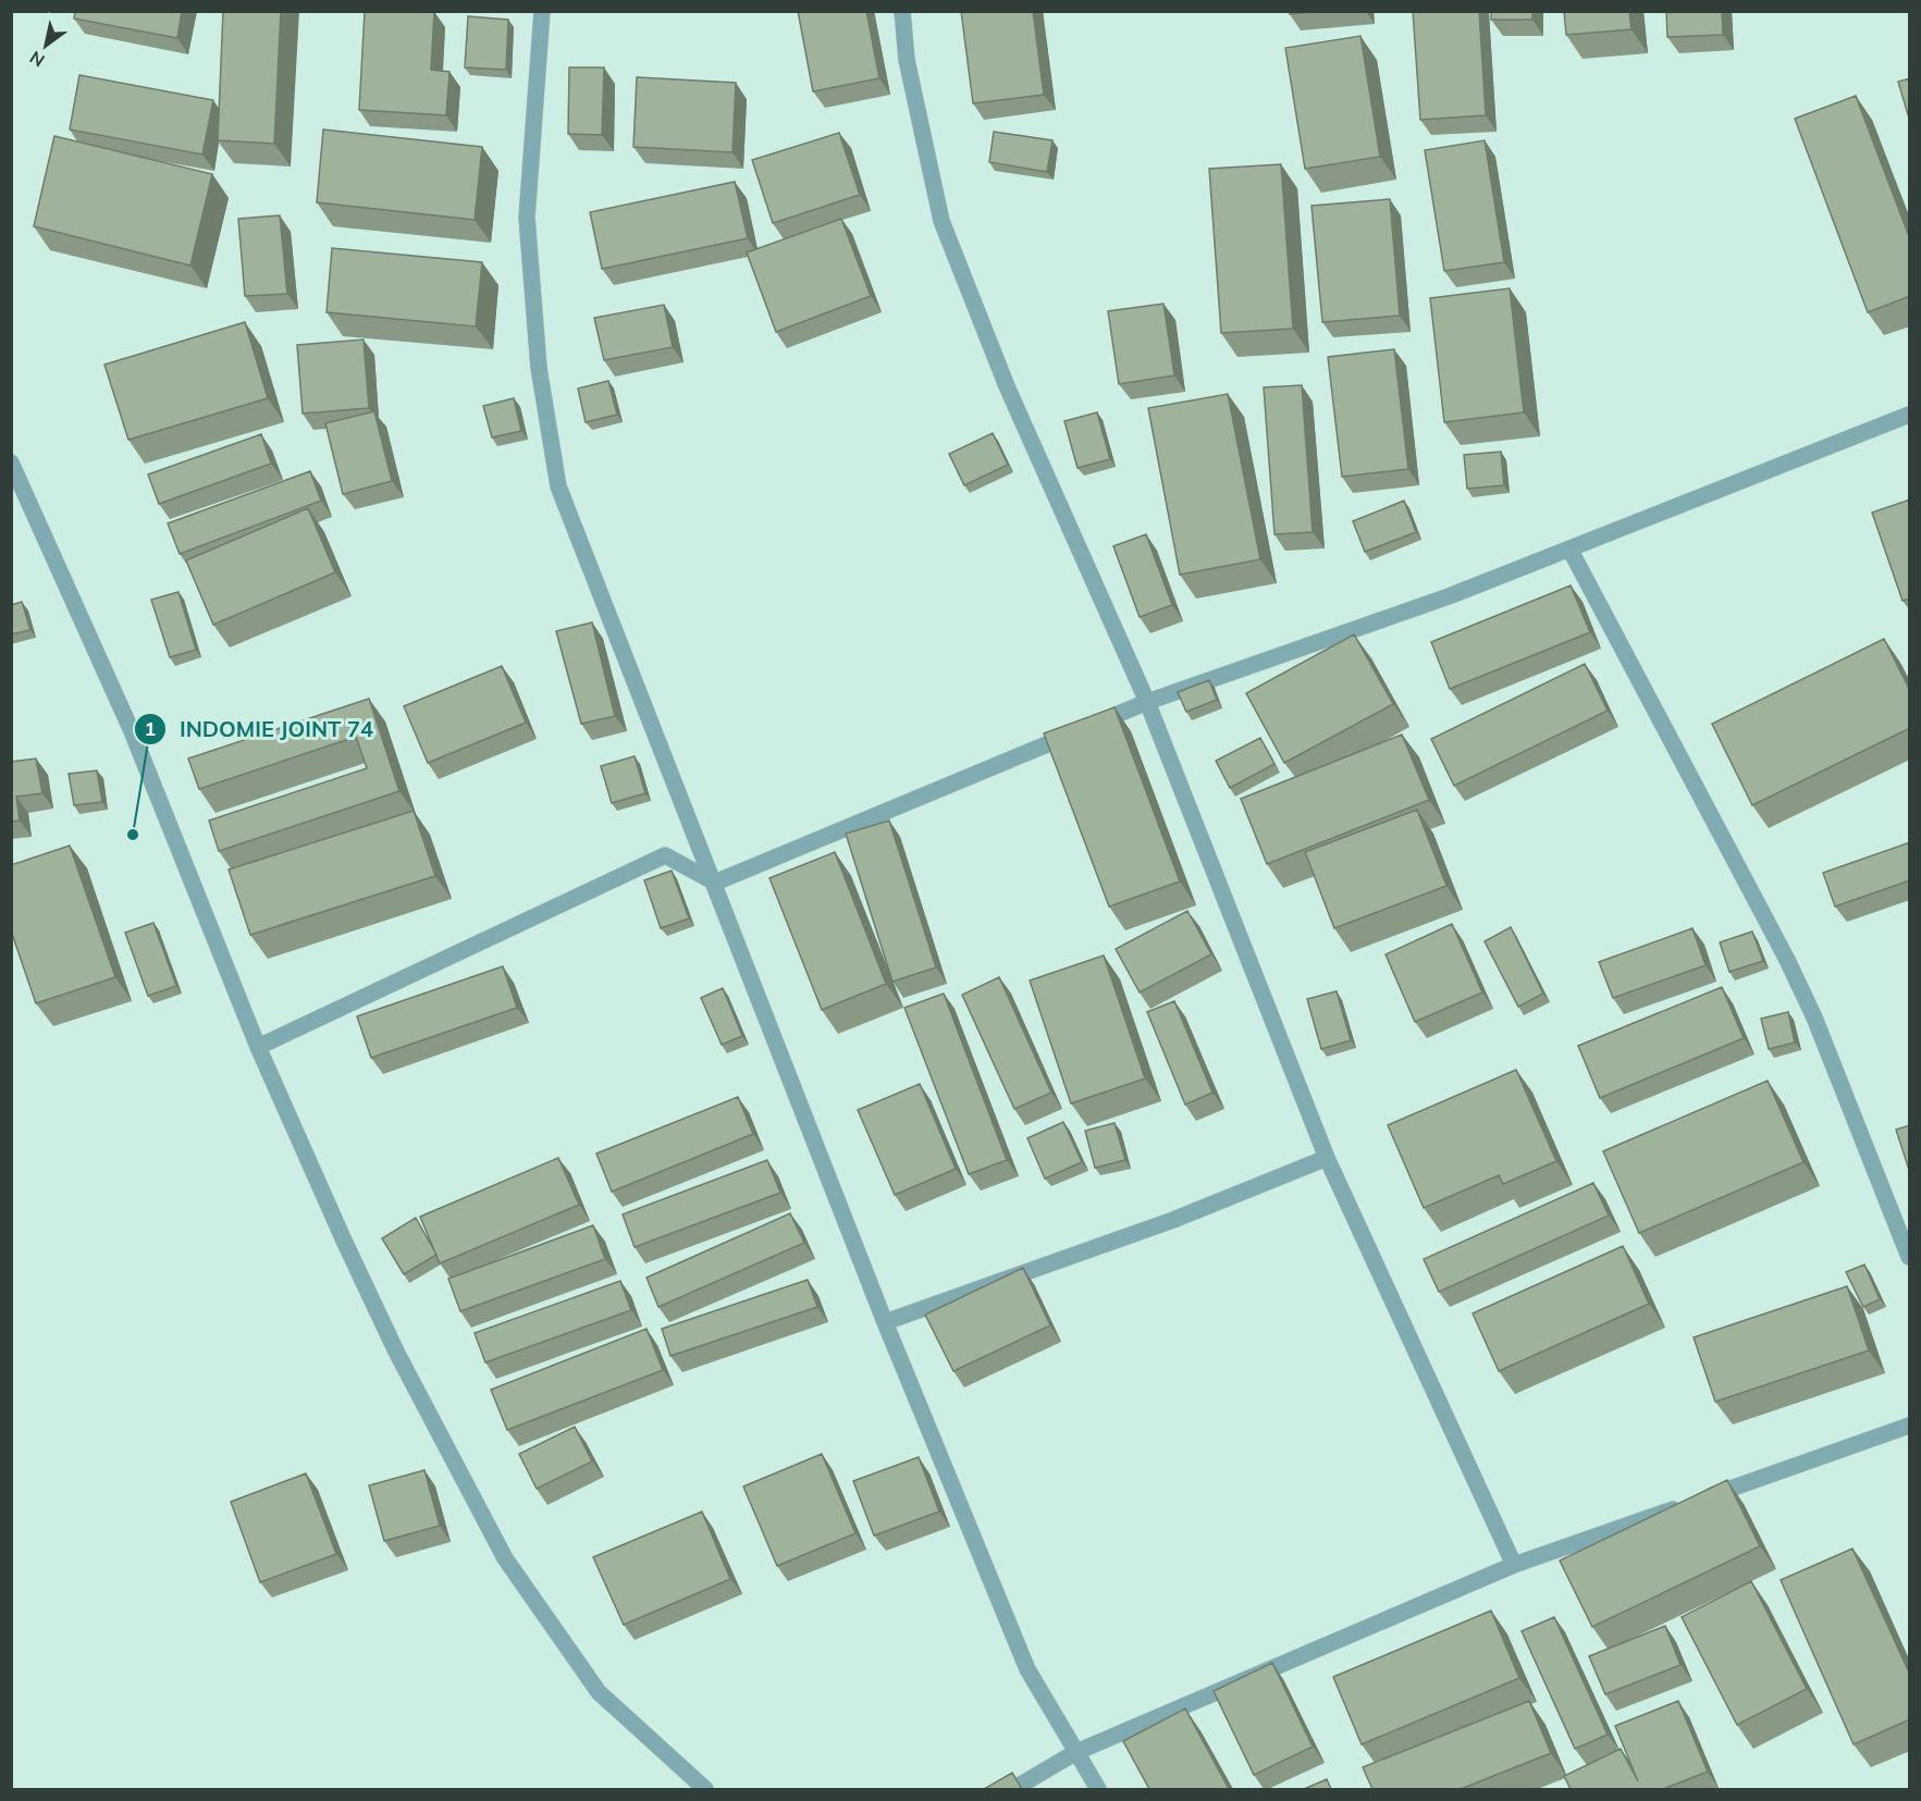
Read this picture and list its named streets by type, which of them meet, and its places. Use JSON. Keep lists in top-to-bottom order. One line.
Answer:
{"places":["INDOMIE JOINT 74"],"north":"bottom left"}
